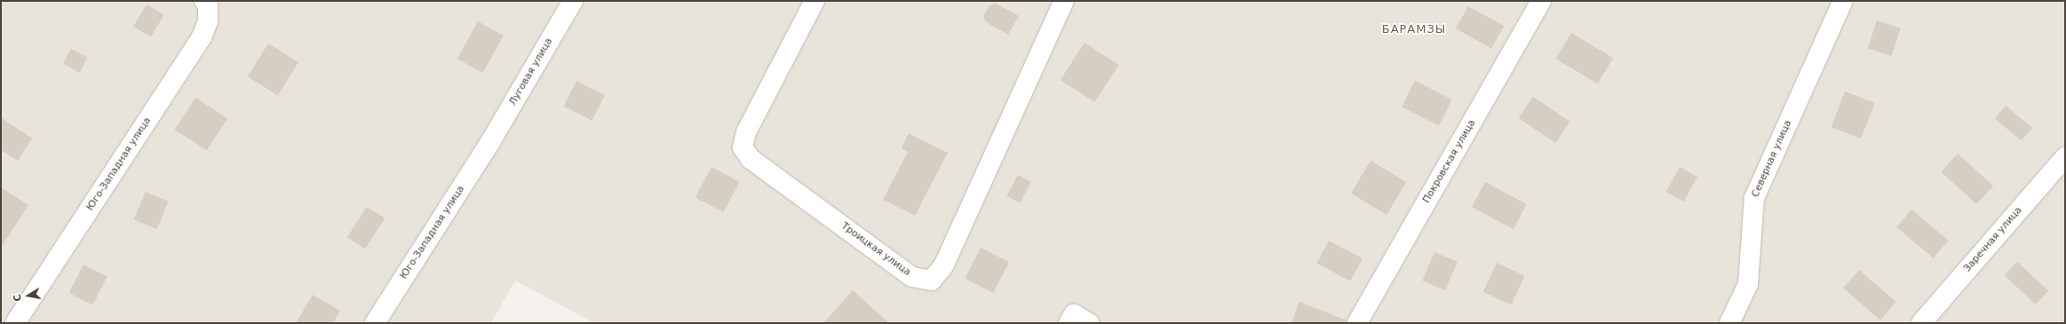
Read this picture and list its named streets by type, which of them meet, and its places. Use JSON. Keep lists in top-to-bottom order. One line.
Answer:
{"streets":{"street":["Луговая улица","Северная улица","Покровская улица","Юго-Западная улица","Заречная улица","Троицкая улица"]},"crossings":[["Луговая улица","Юго-Западная улица"]],"districts":["БАРАМЗЫ"],"north":"left"}
